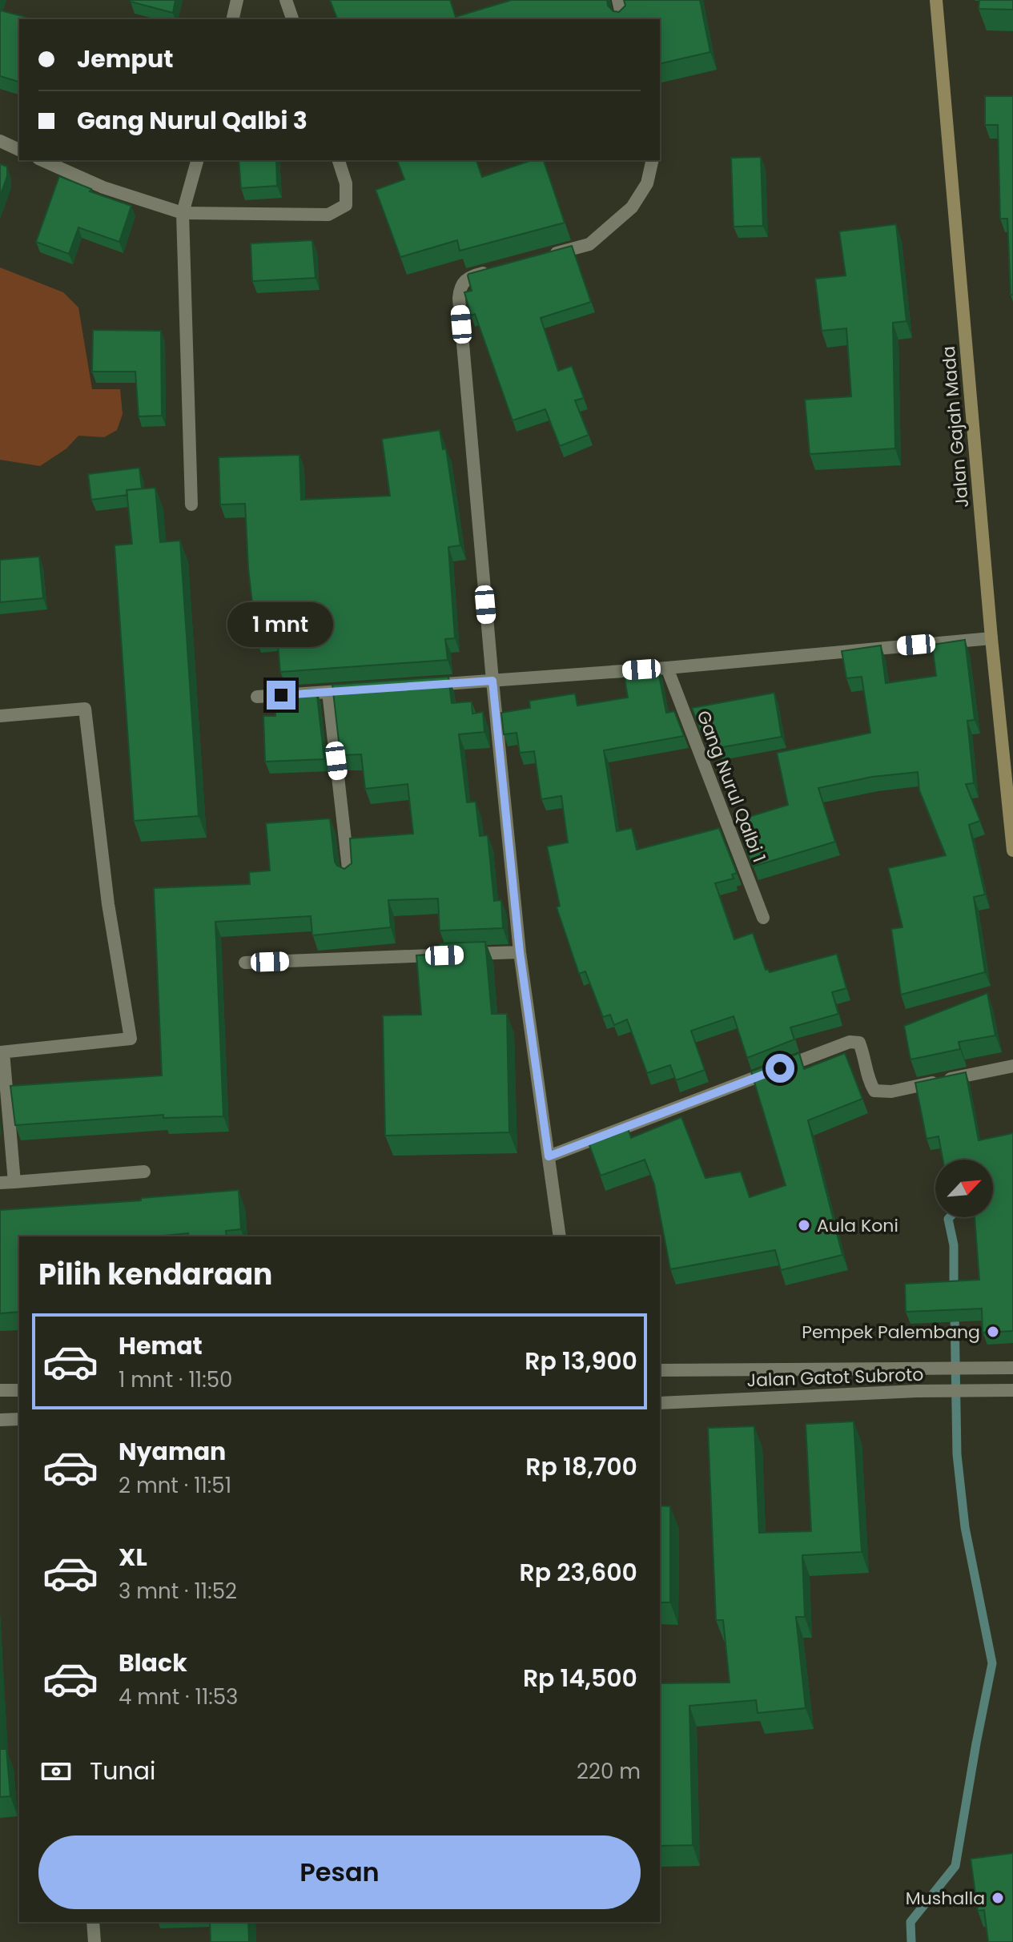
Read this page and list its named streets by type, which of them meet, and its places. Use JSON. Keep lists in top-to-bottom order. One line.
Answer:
{"streets":{"main road":["Jalan Gajah Mada"],"street":["Gang Nurul Qalbi 1","Jalan Gatot Subroto"]},"places":["Aula Koni","Pempek Palembang","Mushalla"],"north":"top right","page":{"banner":["Jemput","Gang Nurul Qalbi 3"],"bubble":"1 mnt","heading":"Pilih kendaraan","list":[{"name":"Hemat","note":"1 mnt · 11:50","value":"Rp 13,900"},{"name":"Nyaman","note":"2 mnt · 11:51","value":"Rp 18,700"},{"name":"XL","note":"3 mnt · 11:52","value":"Rp 23,600"},{"name":"Black","note":"4 mnt · 11:53","value":"Rp 14,500"}],"pay":["Tunai","220 m"],"buttons":"Pesan"}}
